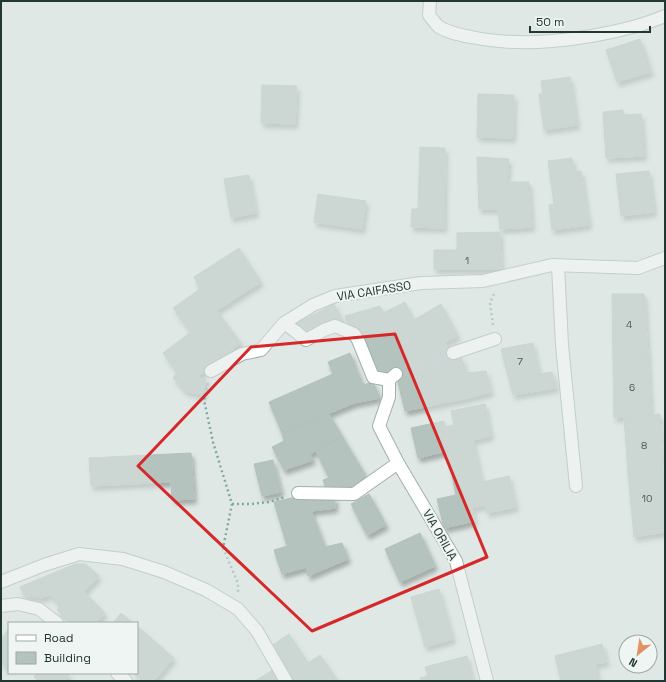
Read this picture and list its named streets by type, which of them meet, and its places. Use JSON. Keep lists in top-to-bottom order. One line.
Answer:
{"streets":{"street":["VIA CAIFASSO","VIA ORILIA"]},"crossings":[["VIA CAIFASSO","VIA ORILIA"]],"house_numbers":["1","4","7","6","8","10"],"legend":["Road","Building"],"scale_bar":"50 m","north":"bottom left"}
